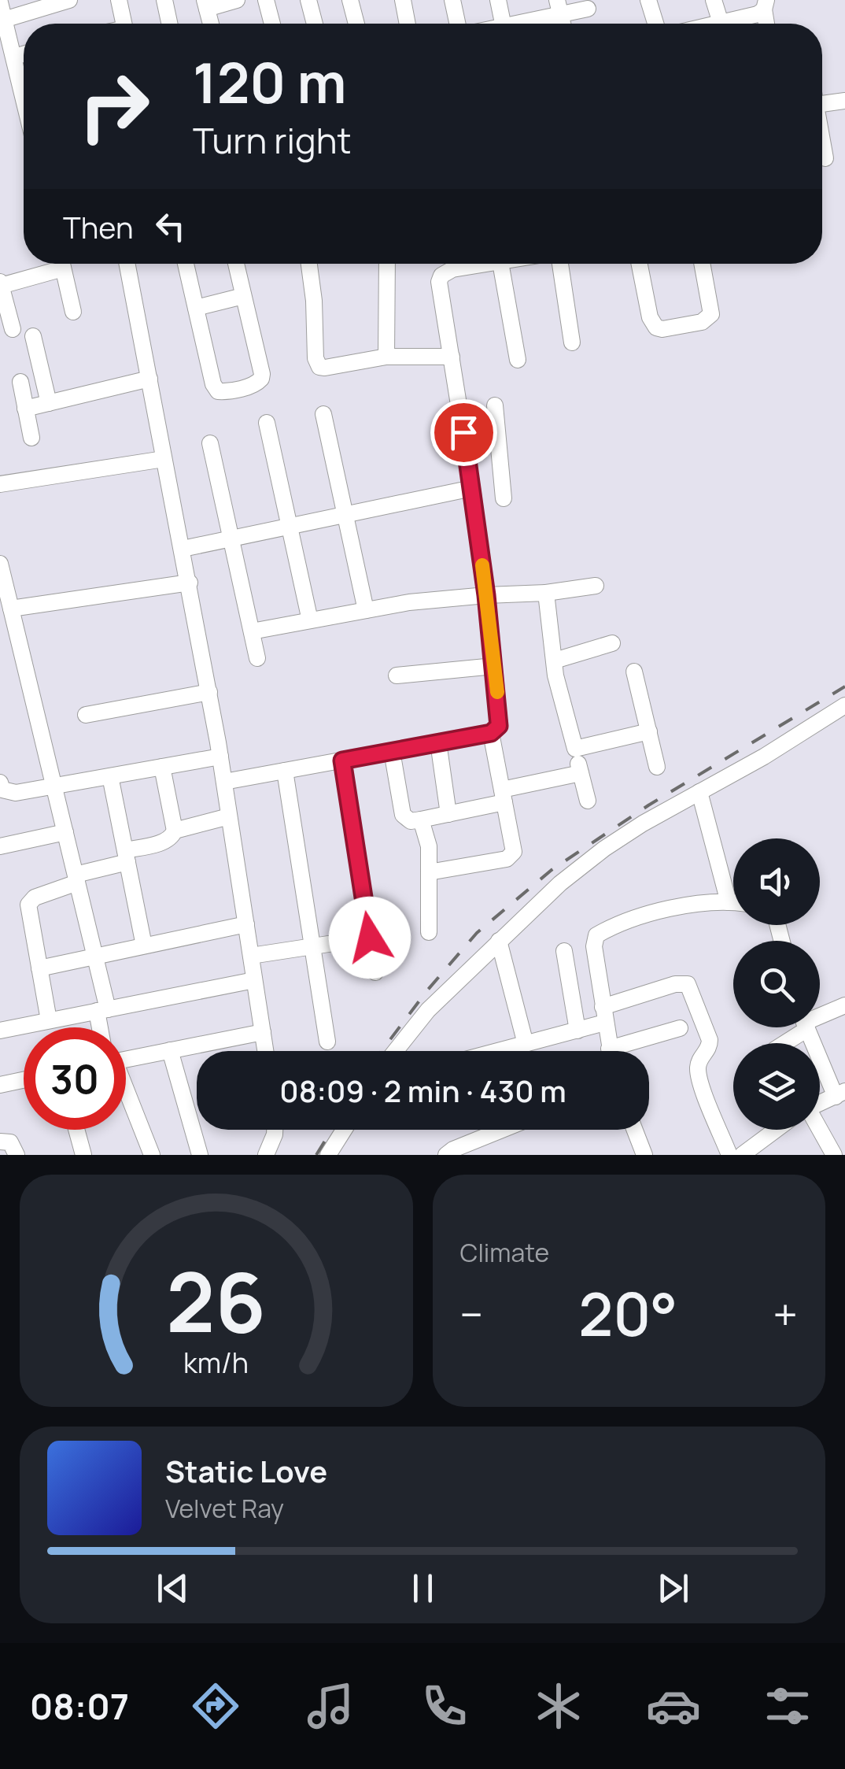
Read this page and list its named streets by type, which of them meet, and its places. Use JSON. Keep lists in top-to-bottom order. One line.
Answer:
{"page":{"turn":["120 m","Turn right"],"then":"Then","limit":"30","trip":"08:09 · 2 min · 430 m","tile":"Climate","heat":["−","20°","+"],"song":["Static Love","Velvet Ray"],"tabs":"08:07","gauge":["26","km/h"]}}
